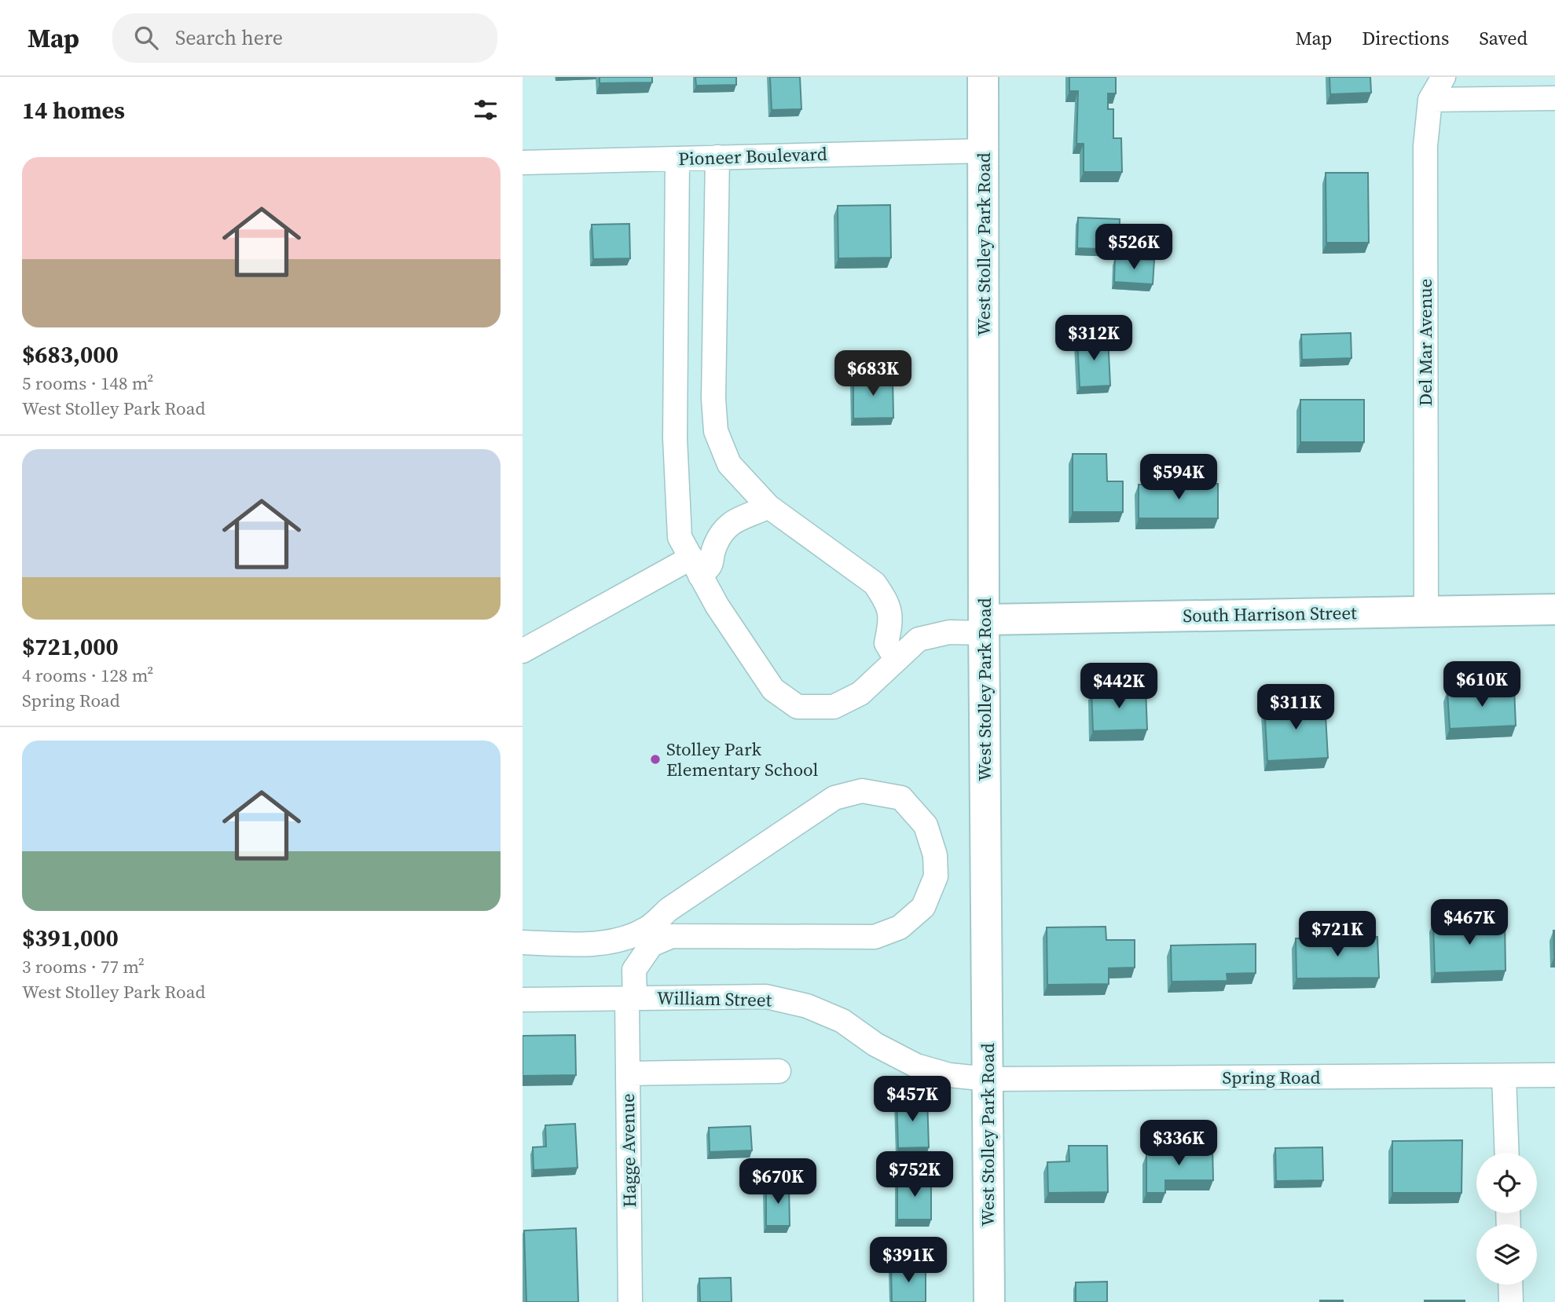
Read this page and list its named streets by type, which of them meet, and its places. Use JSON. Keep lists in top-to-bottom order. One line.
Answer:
{"streets":{"main road":["West Stolley Park Road","South Harrison Street"],"street":["Pioneer Boulevard","Del Mar Avenue","William Street","Spring Road","Hagge Avenue"]},"crossings":[["Pioneer Boulevard","West Stolley Park Road"],["West Stolley Park Road","South Harrison Street"],["West Stolley Park Road","William Street"],["West Stolley Park Road","Spring Road"],["Del Mar Avenue","South Harrison Street"],["William Street","Spring Road"],["William Street","Hagge Avenue"]],"places":["Stolley Park Elementary School"],"page":{"header":"Map","search":"Search here","nav":["Map","Directions","Saved"],"heading":"14 homes","list":[{"name":"$683,000","note":"5 rooms · 148 m² · West Stolley Park Road"},{"name":"$721,000","note":"4 rooms · 128 m² · Spring Road"},{"name":"$391,000","note":"3 rooms · 77 m² · West Stolley Park Road"}],"price":["$526K","$312K","$683K","$594K","$610K","$442K","$311K","$467K","$721K","$457K","$336K","$752K","$670K","$391K"]}}
